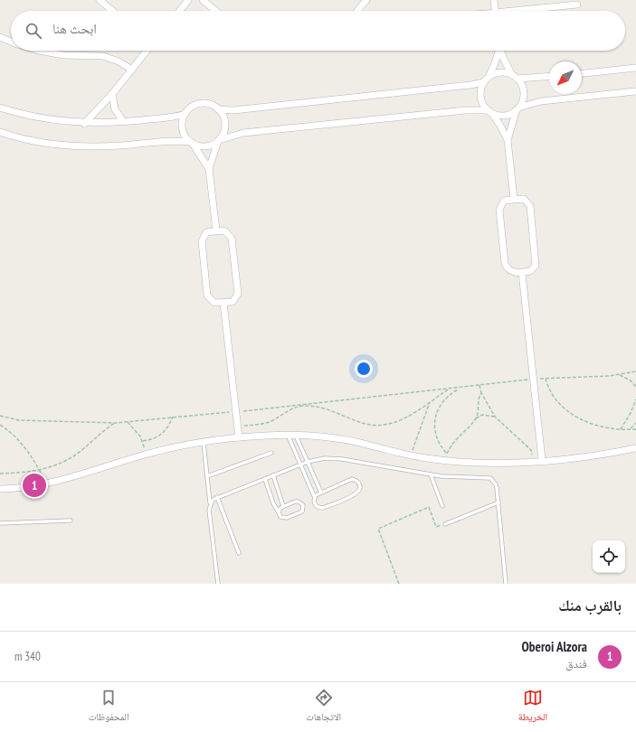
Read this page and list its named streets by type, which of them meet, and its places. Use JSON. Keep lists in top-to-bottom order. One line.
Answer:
{"north":"bottom left","page":{"search":"ابحث هنا","pins":"1","heading":"بالقرب منك","list":[{"mark":"1","name":"Oberoi Alzora","note":"فندق","value":"340 m"}],"nav":["الخريطة","الاتجاهات","المحفوظات"]}}
